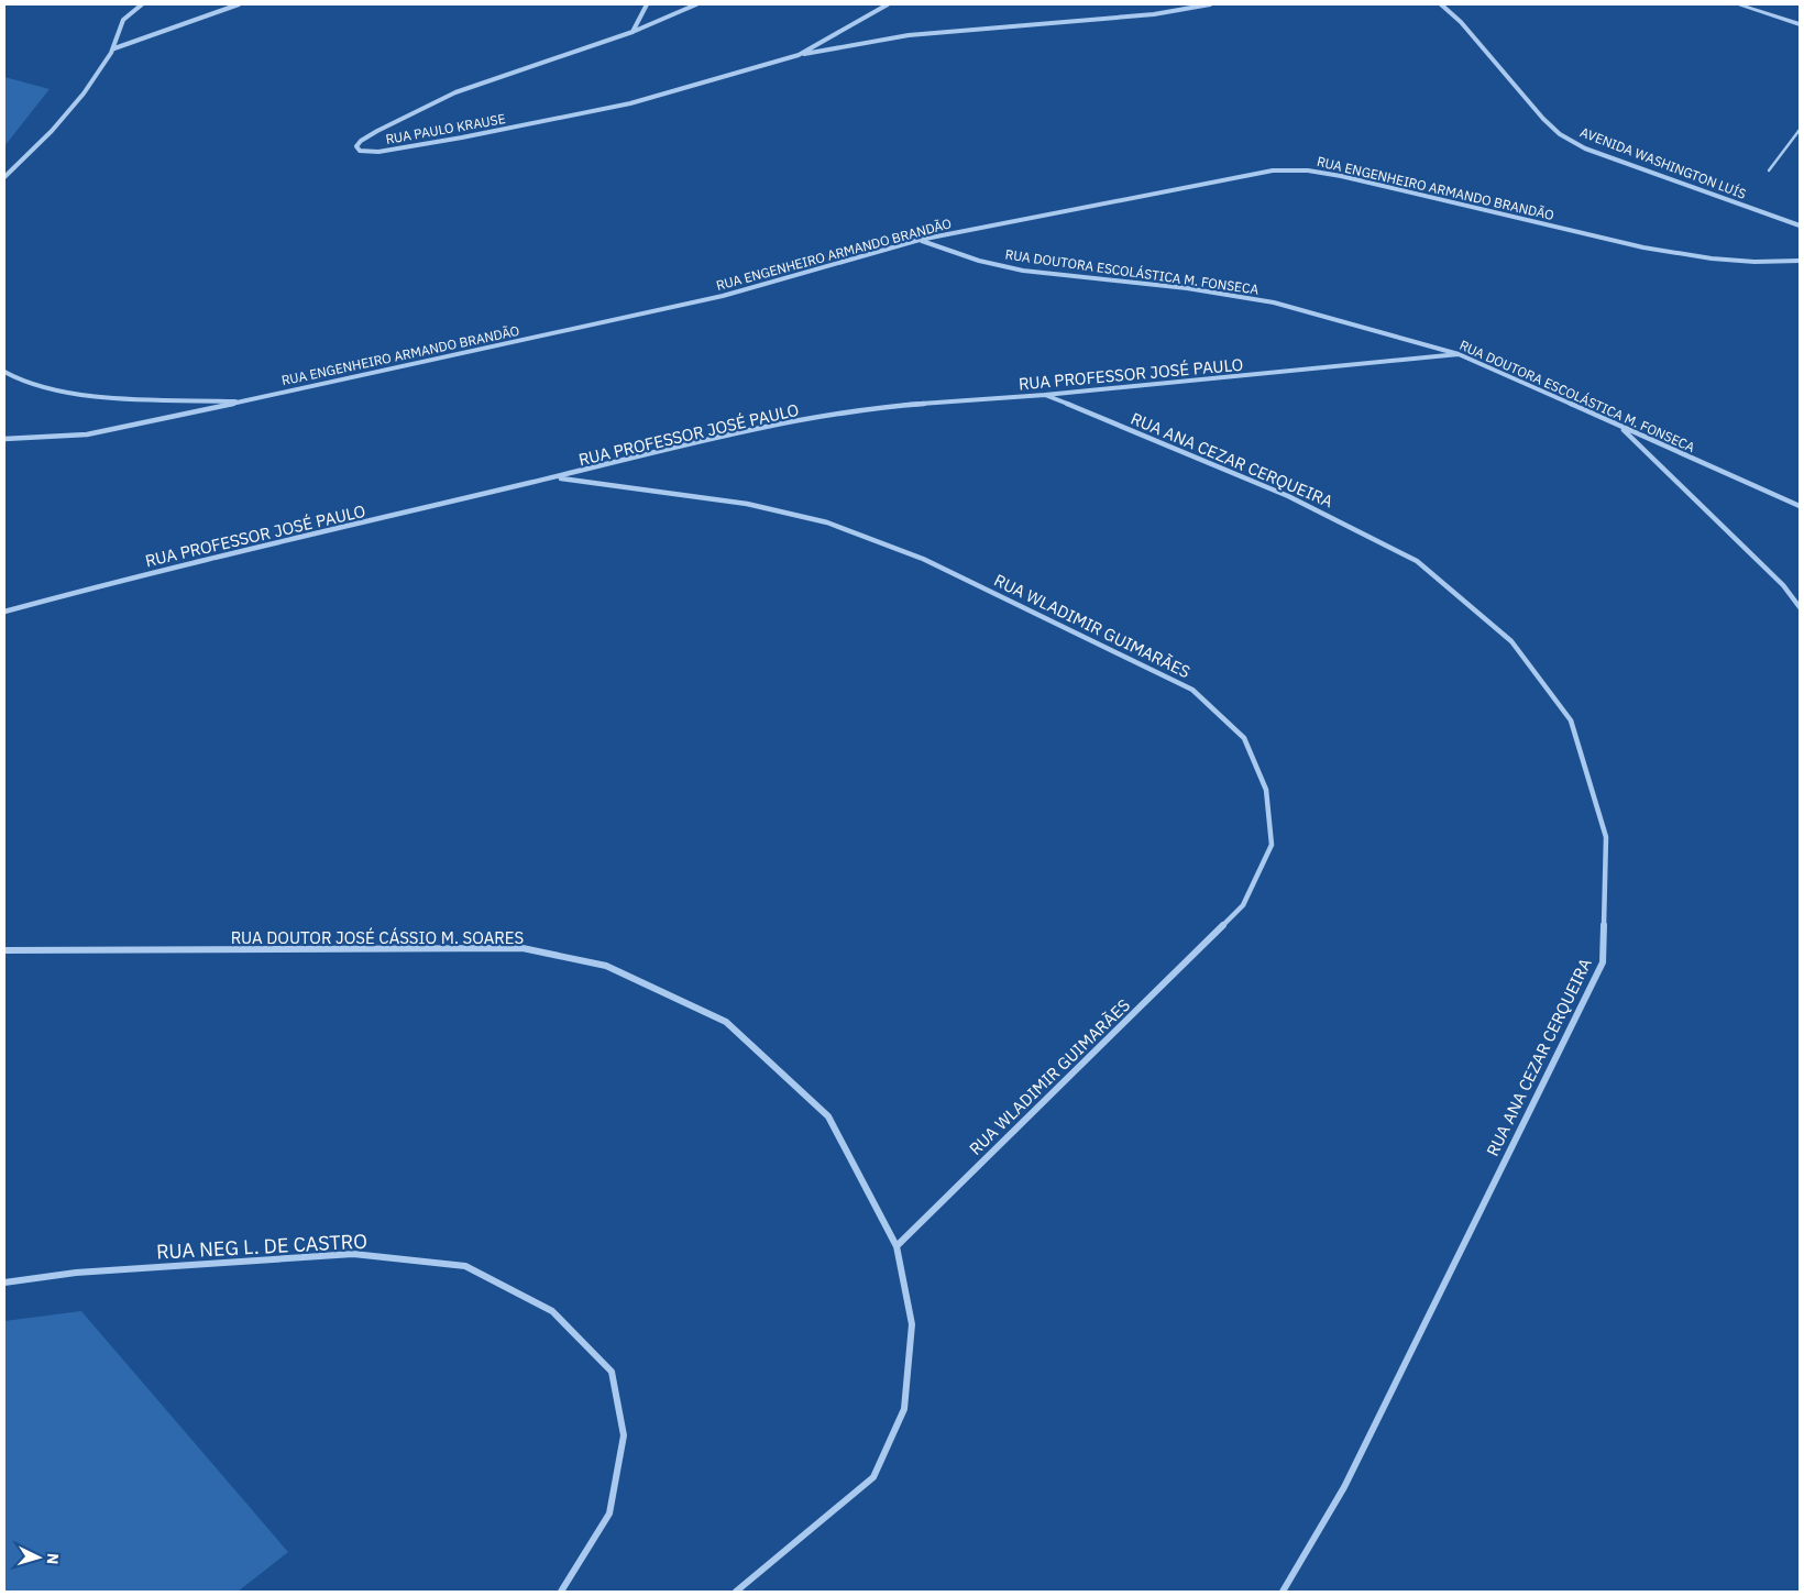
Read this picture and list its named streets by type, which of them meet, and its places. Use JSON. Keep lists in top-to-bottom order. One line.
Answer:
{"streets":{"street":["RUA PAULO KRAUSE","AVENIDA WASHINGTON LUÍS","RUA ENGENHEIRO ARMANDO BRANDÃO","RUA DOUTORA ESCOLÁSTICA M. FONSECA","RUA PROFESSOR JOSÉ PAULO","RUA ANA CEZAR CERQUEIRA","RUA WLADIMIR GUIMARÃES","RUA DOUTOR JOSÉ CÁSSIO M. SOARES","RUA NEG L. DE CASTRO"]},"crossings":[["RUA ENGENHEIRO ARMANDO BRANDÃO","RUA DOUTORA ESCOLÁSTICA M. FONSECA"],["RUA DOUTORA ESCOLÁSTICA M. FONSECA","RUA PROFESSOR JOSÉ PAULO"],["RUA PROFESSOR JOSÉ PAULO","RUA ANA CEZAR CERQUEIRA"],["RUA PROFESSOR JOSÉ PAULO","RUA WLADIMIR GUIMARÃES"],["RUA WLADIMIR GUIMARÃES","RUA DOUTOR JOSÉ CÁSSIO M. SOARES"]],"north":"right"}
